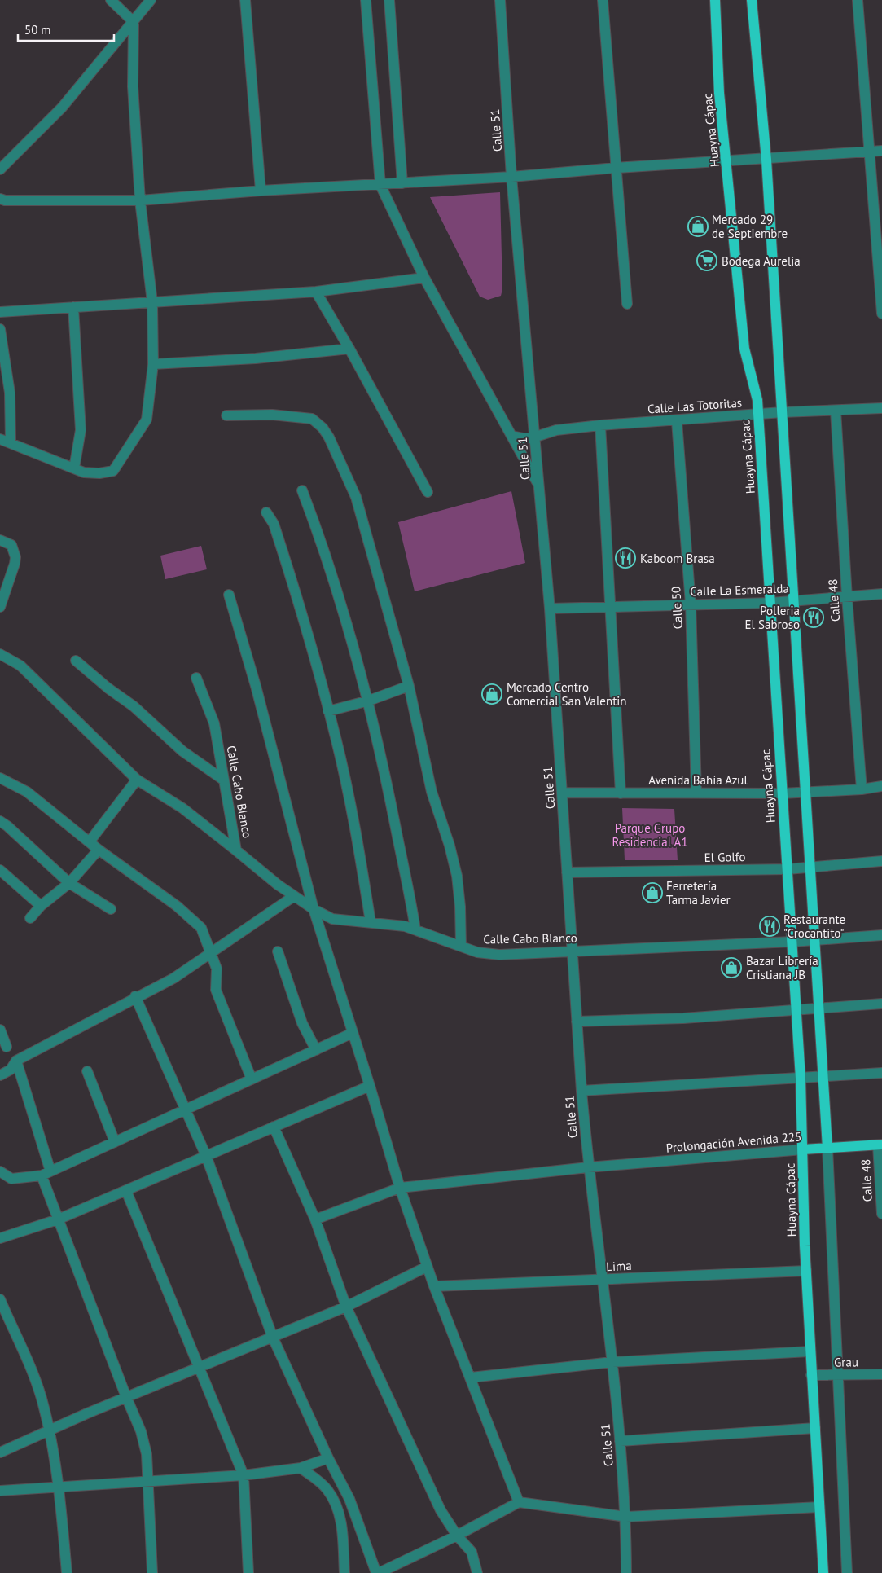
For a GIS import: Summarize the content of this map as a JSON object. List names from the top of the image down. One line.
{"streets":{"main road":["Huayna Cápac","Prolongación Avenida 225"],"street":["Calle 51","Calle Las Totoritas","Calle La Esmeralda","Calle 48","Calle 50","Avenida Bahía Azul","Calle Cabo Blanco","El Golfo","Lima","Grau"]},"crossings":[["Calle 51","Calle Las Totoritas"],["Calle 51","Calle La Esmeralda"],["Calle 51","Avenida Bahía Azul"],["Calle 51","Calle Cabo Blanco"],["Calle 51","El Golfo"],["Calle 51","Prolongación Avenida 225"],["Calle 51","Lima"],["Huayna Cápac","Calle Las Totoritas"],["Huayna Cápac","Calle La Esmeralda"],["Huayna Cápac","Avenida Bahía Azul"],["Huayna Cápac","Calle Cabo Blanco"],["Huayna Cápac","El Golfo"],["Huayna Cápac","Prolongación Avenida 225"],["Huayna Cápac","Lima"],["Huayna Cápac","Grau"],["Calle Las Totoritas","Calle 48"],["Calle Las Totoritas","Calle 50"],["Calle La Esmeralda","Calle 48"],["Calle La Esmeralda","Calle 50"],["Calle 48","Avenida Bahía Azul"],["Calle 48","Prolongación Avenida 225"],["Calle 50","Avenida Bahía Azul"]],"parks":["Parque Grupo Residencial A1"],"places":{"shop":["Mercado 29 de Septiembre","Mercado Centro Comercial San Valentin","Ferretería Tarma Javier","Bazar Librería Cristiana JB"],"supermarket":["Bodega Aurelia"],"restaurant":["Kaboom Brasa","Polleria El Sabroso","Restaurante \"Crocantito\""]},"scale_bar":"50 m"}
